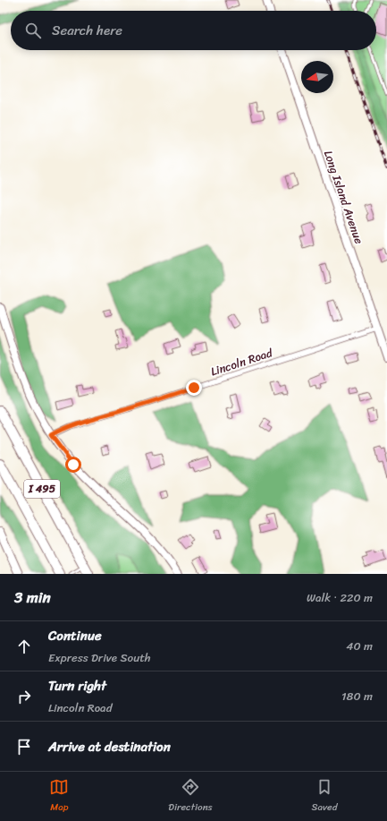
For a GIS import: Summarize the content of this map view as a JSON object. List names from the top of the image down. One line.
{"streets":{"highway":["I 495"],"main road":["Long Island Avenue"],"street":["Lincoln Road"]},"crossings":[["Long Island Avenue","Lincoln Road"]],"north":"left","page":{"search":"Search here","heading":["3 min","Walk · 220 m"],"list":[["Continue","Express Drive South","40 m"],["Turn right","Lincoln Road","180 m"],"Arrive at destination"],"nav":["Map","Directions","Saved"]}}
